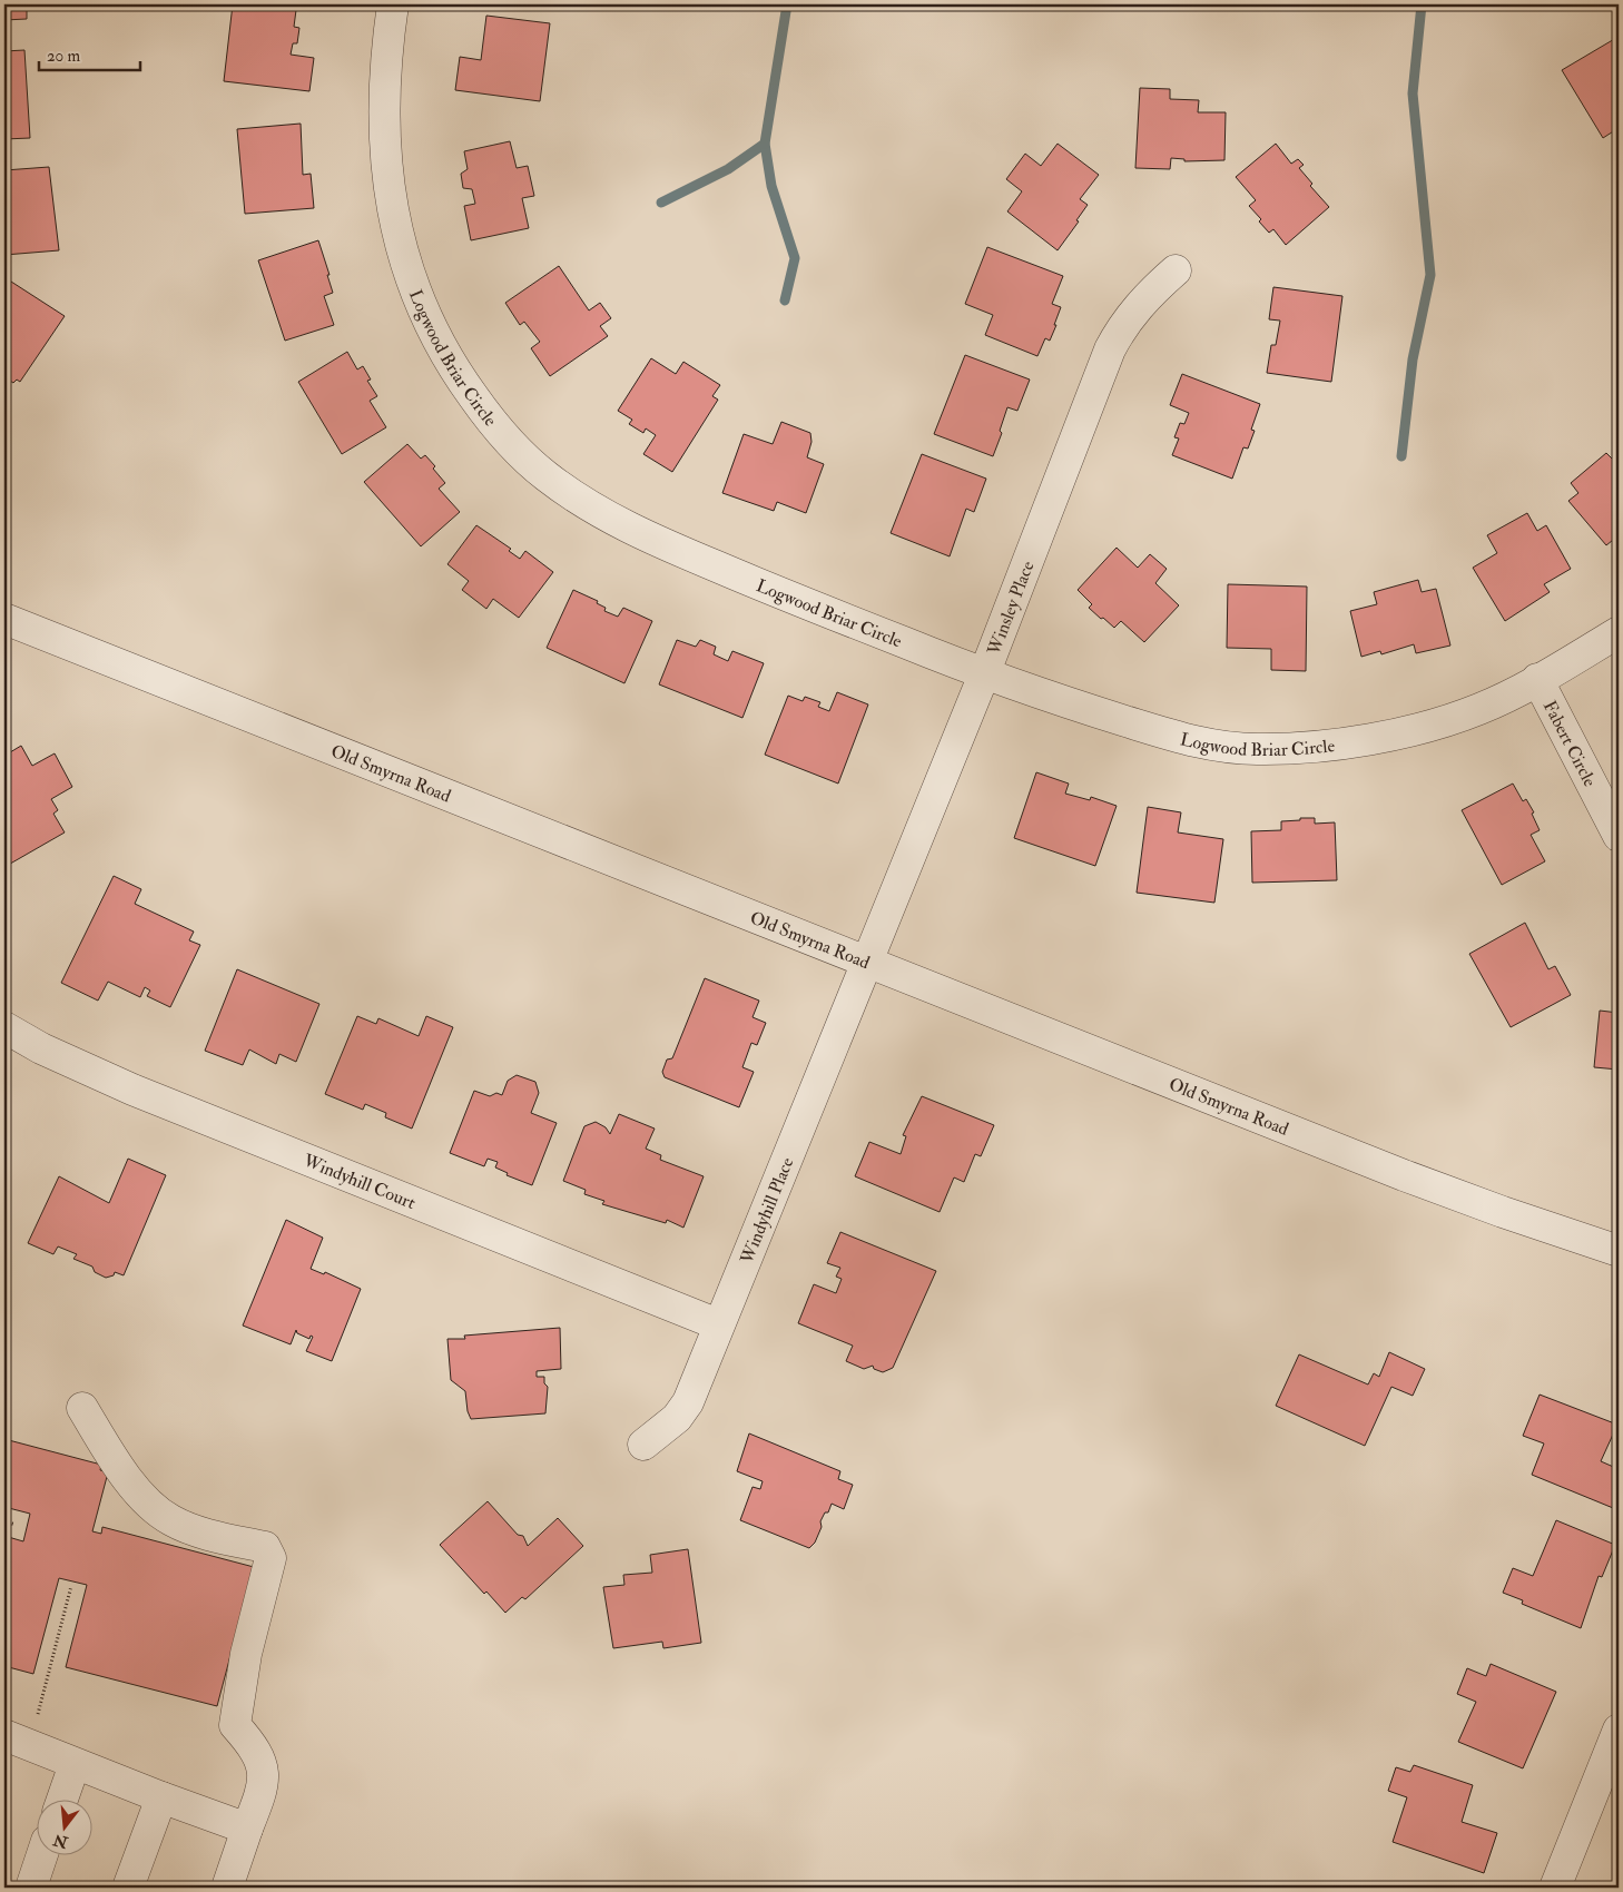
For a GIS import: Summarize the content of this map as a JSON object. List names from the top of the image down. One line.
{"streets":{"street":["Logwood Briar Circle","Winsley Place","Fabert Circle","Old Smyrna Road","Windyhill Court","Windyhill Place"]},"crossings":[["Logwood Briar Circle","Winsley Place"],["Logwood Briar Circle","Fabert Circle"],["Winsley Place","Old Smyrna Road"],["Winsley Place","Windyhill Place"],["Old Smyrna Road","Windyhill Place"],["Windyhill Court","Windyhill Place"]],"scale_bar":"20 m","north":"bottom"}
